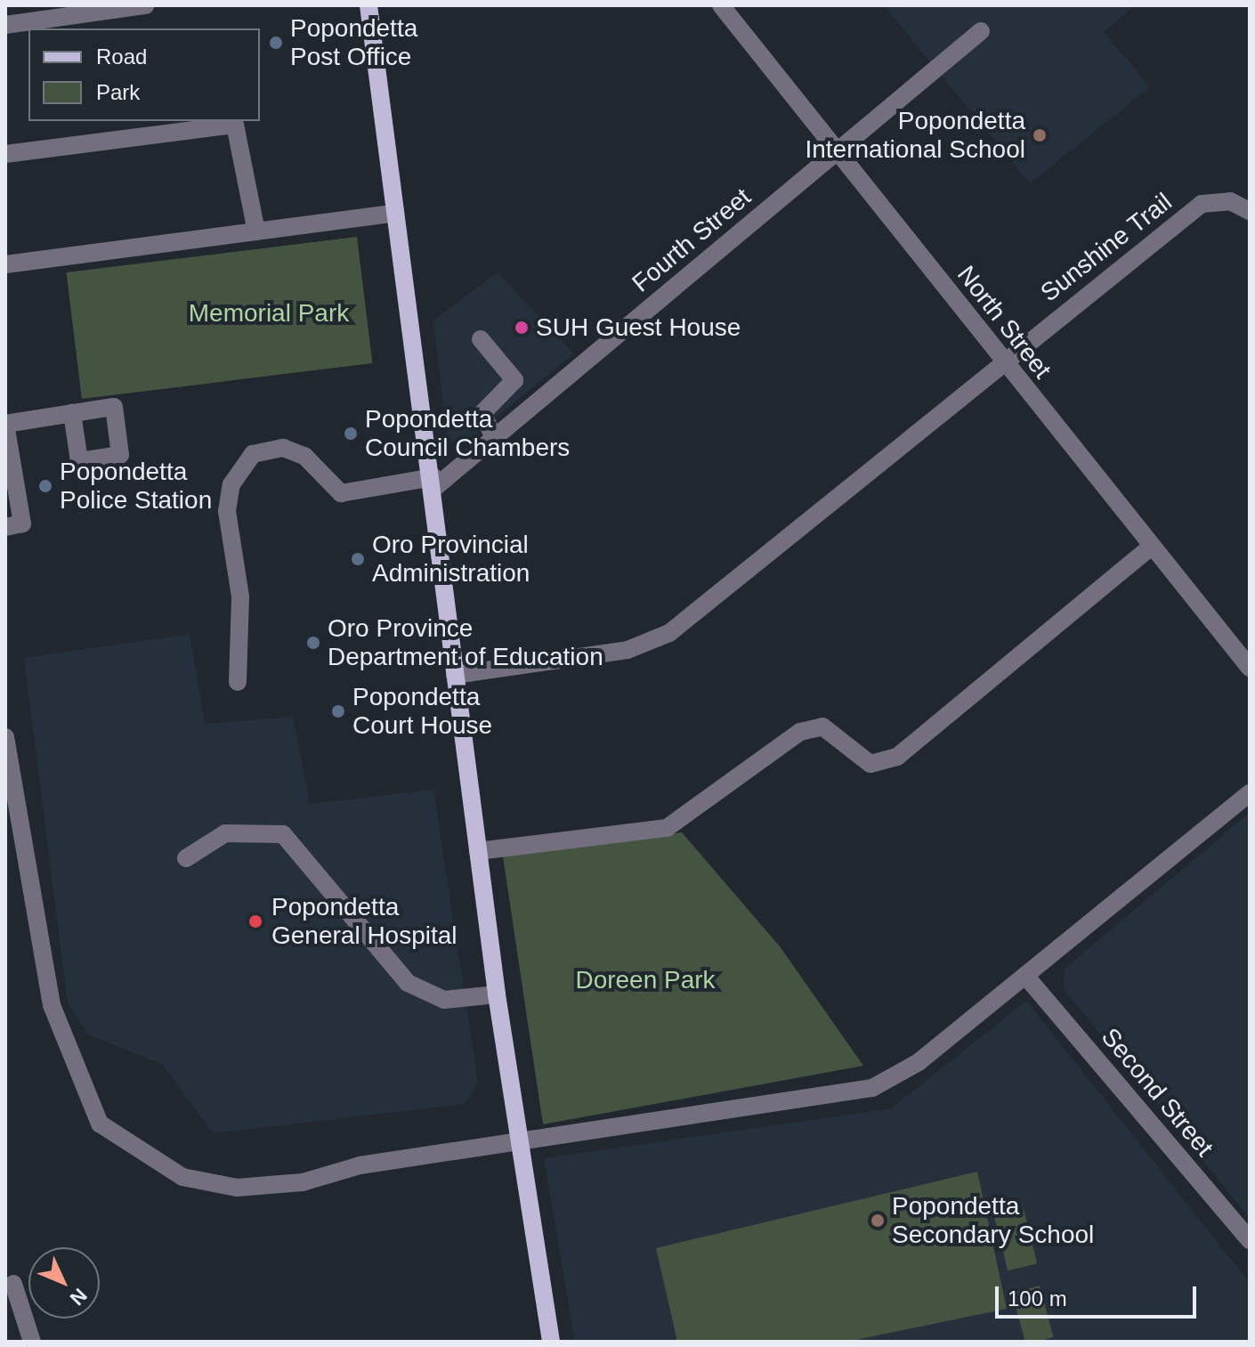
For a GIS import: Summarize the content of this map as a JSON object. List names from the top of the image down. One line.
{"streets":{"street":["Fourth Street","Sunshine Trail","North Street","Second Street"]},"crossings":[["Fourth Street","North Street"],["Sunshine Trail","North Street"]],"parks":["Memorial Park","Doreen Park"],"places":["Popondetta Post Office","Popondetta International School","SUH Guest House","Popondetta Council Chambers","Popondetta Police Station","Oro Provincial Administration","Oro Province Department of Education","Popondetta Court House","Popondetta General Hospital","Popondetta Secondary School"],"legend":["Road","Park"],"scale_bar":"100 m","north":"bottom right"}
